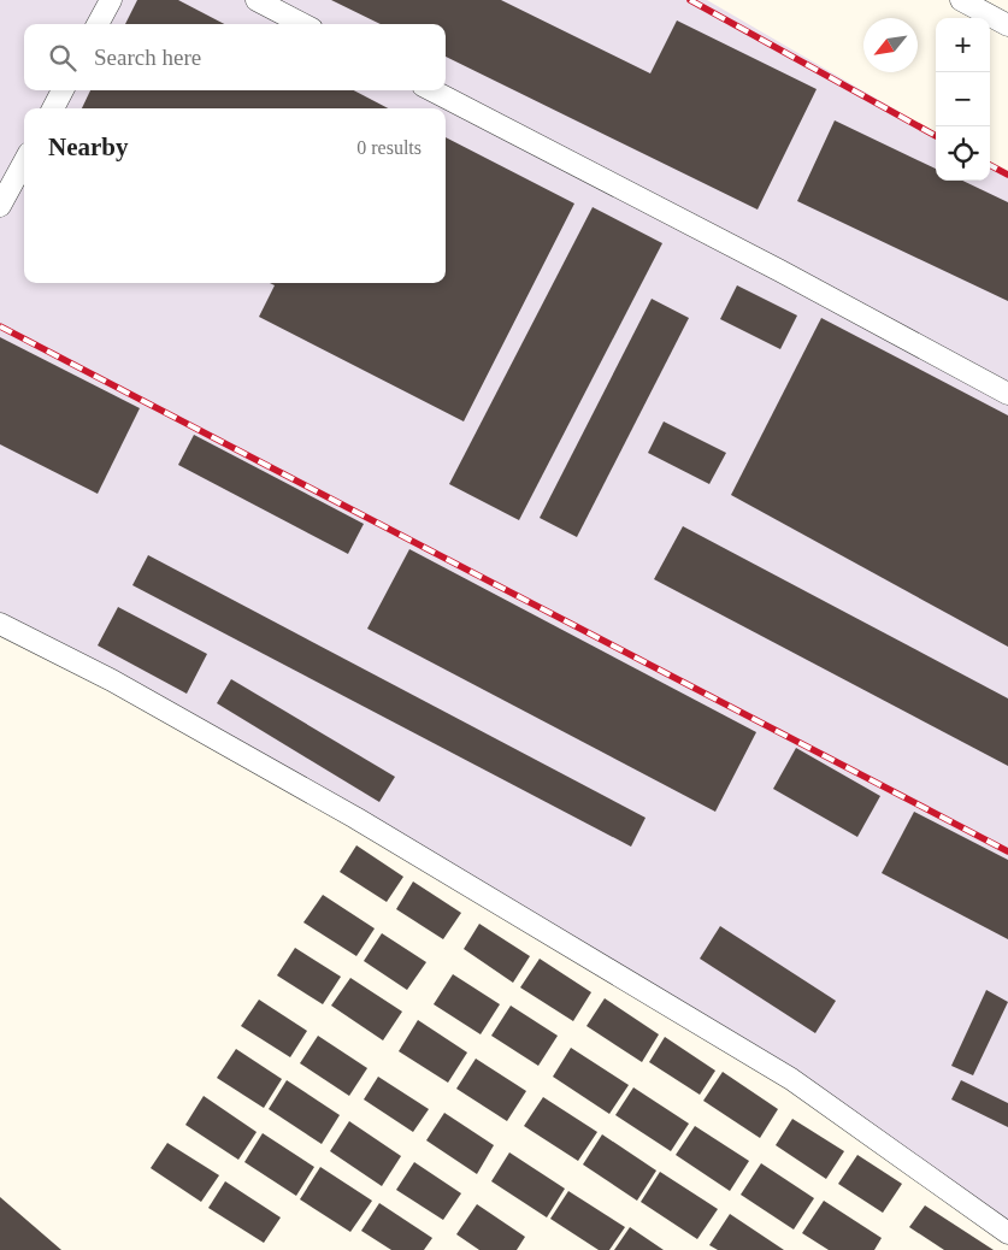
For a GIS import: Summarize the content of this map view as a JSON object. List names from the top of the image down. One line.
{"north":"bottom left","page":{"map_buttons":["+","−"],"search":"Search here","heading":["Nearby","0 results"]}}
